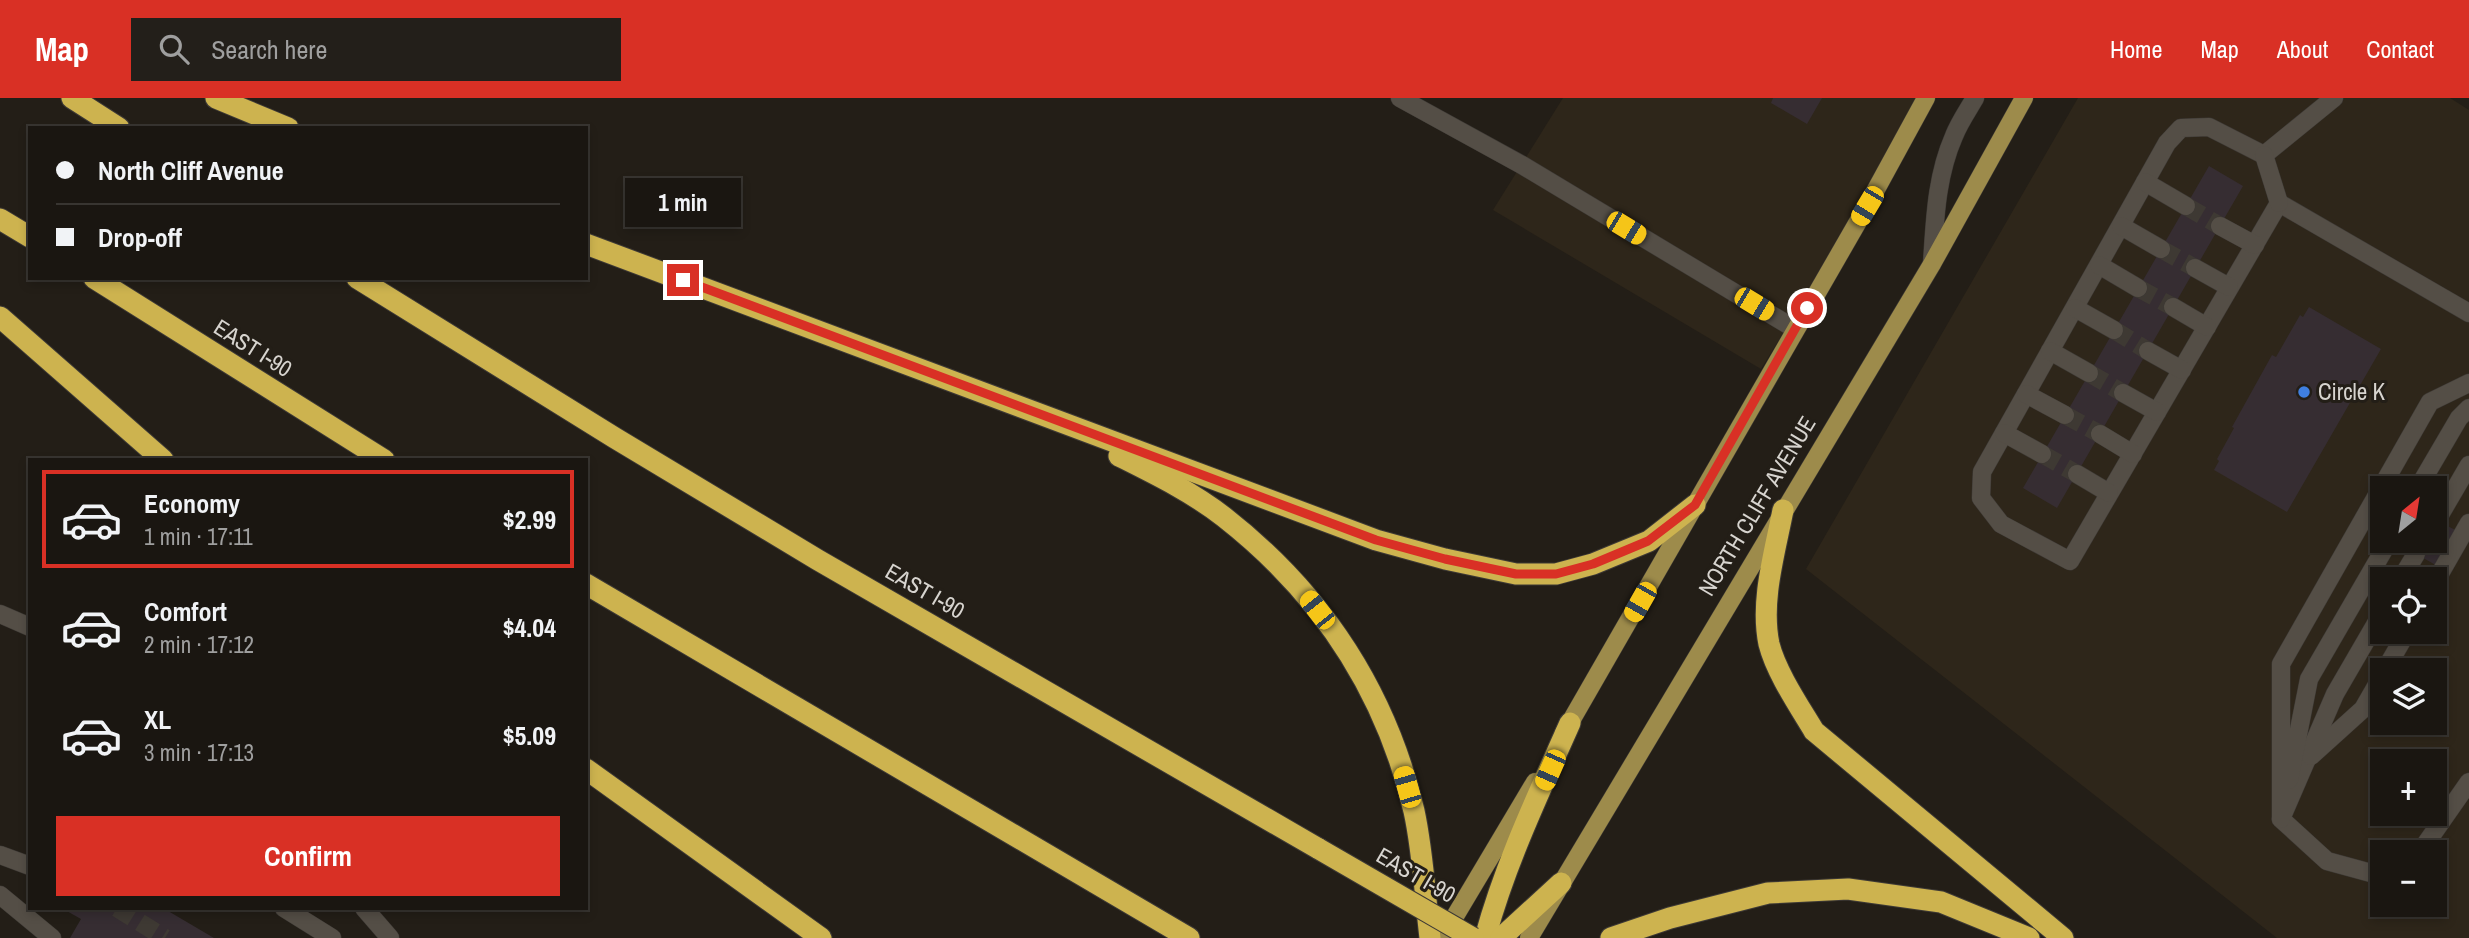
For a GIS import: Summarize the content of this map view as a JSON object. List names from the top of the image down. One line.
{"streets":{"highway":["EAST I-90"],"main road":["NORTH CLIFF AVENUE"]},"places":["Circle K"],"north":"top right","page":{"header":"Map","search":"Search here","nav":["Home","Map","About","Contact"],"banner":["North Cliff Avenue","Drop-off"],"bubble":"1 min","list":[{"name":"Economy","note":"1 min · 17:11","value":"$2.99"},{"name":"Comfort","note":"2 min · 17:12","value":"$4.04"},{"name":"XL","note":"3 min · 17:13","value":"$5.09"}],"map_buttons":["+","−"],"buttons":"Confirm"}}
